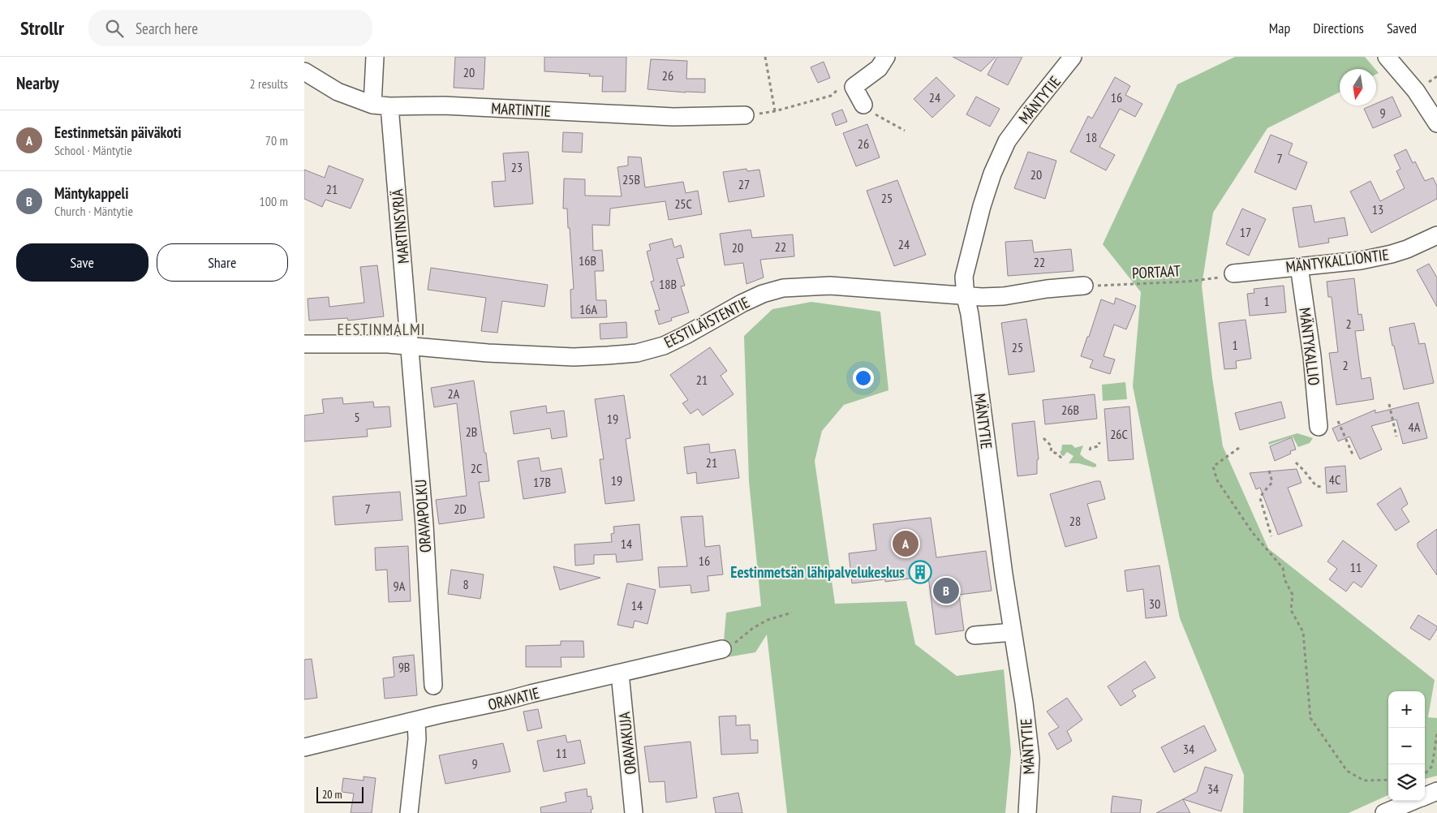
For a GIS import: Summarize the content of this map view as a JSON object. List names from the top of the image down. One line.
{"streets":{"street":["MÄNTYTIE","MARTINTIE","MARTINSYRJÄ","MÄNTYKALLIONTIE","EESTILÄISTENTIE","MÄNTYKALLIO","ORAVAPOLKU","ORAVATIE","ORAVAKUJA"],"path":["PORTAAT"]},"crossings":[["MÄNTYTIE","EESTILÄISTENTIE"],["MARTINTIE","MARTINSYRJÄ"],["MARTINSYRJÄ","EESTILÄISTENTIE"],["MARTINSYRJÄ","ORAVAPOLKU"],["MÄNTYKALLIONTIE","PORTAAT"],["MÄNTYKALLIONTIE","MÄNTYKALLIO"],["PORTAAT","EESTILÄISTENTIE"],["EESTILÄISTENTIE","ORAVAPOLKU"],["ORAVATIE","ORAVAKUJA"]],"districts":["EESTINMALMI"],"places":{"building":["Eestinmetsän lähipalvelukeskus"]},"house_numbers":["20","26","24","16","9","18","26","7","23","20","25B","27","21","25","25C","13","17","24","22","20","16B","22","18B","1","16A","2","1","25","2","21","2A","26B","5","19","4A","2B","26C","21","2C","4C","19","17B","7","2D","28","14","16","11","8","9A","30","14","9B","34","11","9","34"],"scale_bar":"20 m","north":"bottom","page":{"header":"Strollr","search":"Search here","nav":["Map","Directions","Saved"],"heading":["Nearby","2 results"],"list":[{"mark":"A","name":"Eestinmetsän päiväkoti","note":"School · Mäntytie","value":"70 m"},{"mark":"B","name":"Mäntykappeli","note":"Church · Mäntytie","value":"100 m"}],"buttons":["Save","Share"],"pins":["A","B"],"map_buttons":["+","−"],"scale":"20 m"}}
